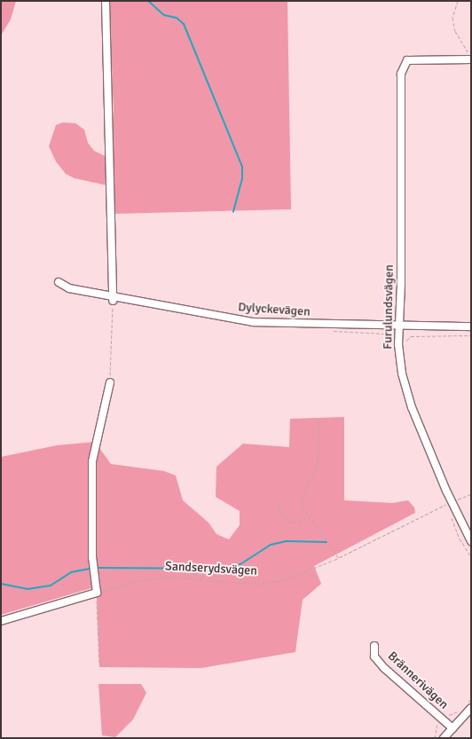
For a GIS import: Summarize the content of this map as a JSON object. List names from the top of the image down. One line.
{"streets":{"street":["Furulundsvägen","Dylyckevägen","Brännerivägen"],"path":["Sandserydsvägen"]},"crossings":[["Furulundsvägen","Dylyckevägen"],["Furulundsvägen","Sandserydsvägen"]]}
